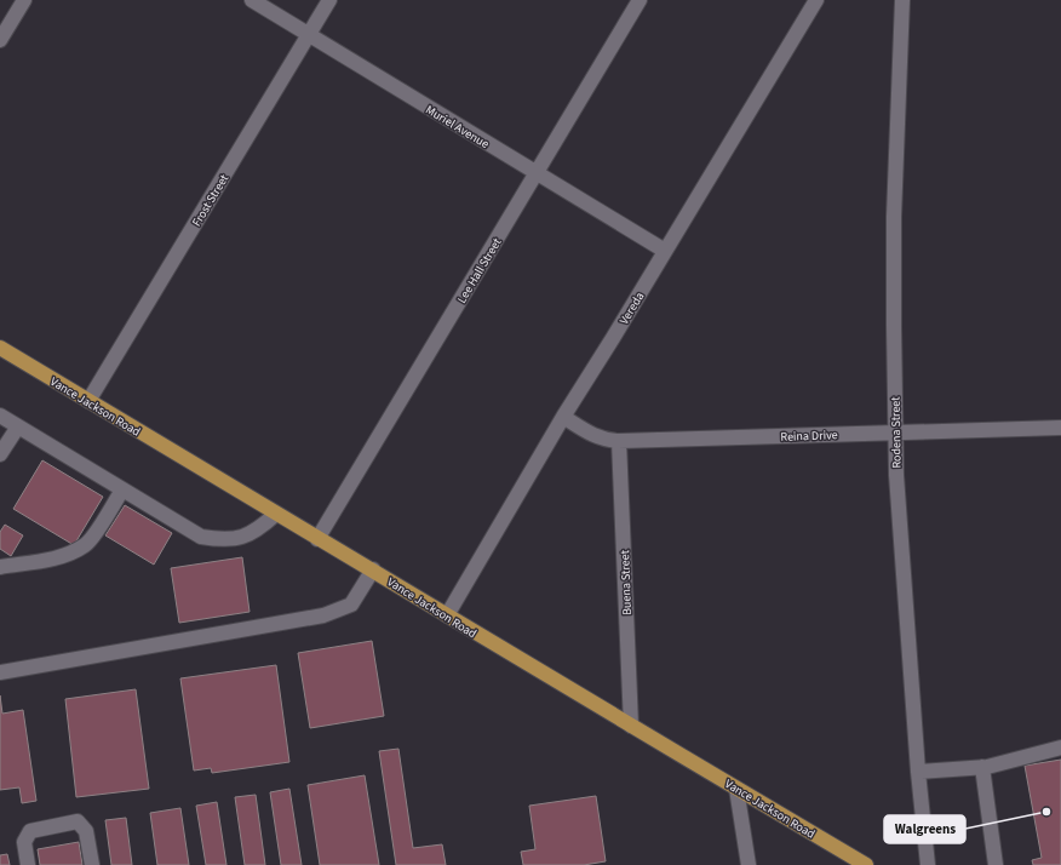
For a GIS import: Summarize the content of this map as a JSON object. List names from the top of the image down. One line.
{"streets":{"main road":["Vance Jackson Road"],"street":["Muriel Avenue","Frost Street","Lee Hall Street","Vereda","Rodena Street","Reina Drive","Buena Street"]},"crossings":[["Muriel Avenue","Frost Street"],["Muriel Avenue","Lee Hall Street"],["Muriel Avenue","Vereda"],["Frost Street","Vance Jackson Road"],["Lee Hall Street","Vance Jackson Road"],["Vereda","Vance Jackson Road"],["Vereda","Reina Drive"],["Vance Jackson Road","Buena Street"],["Rodena Street","Reina Drive"],["Reina Drive","Buena Street"]],"places":["Walgreens"]}
